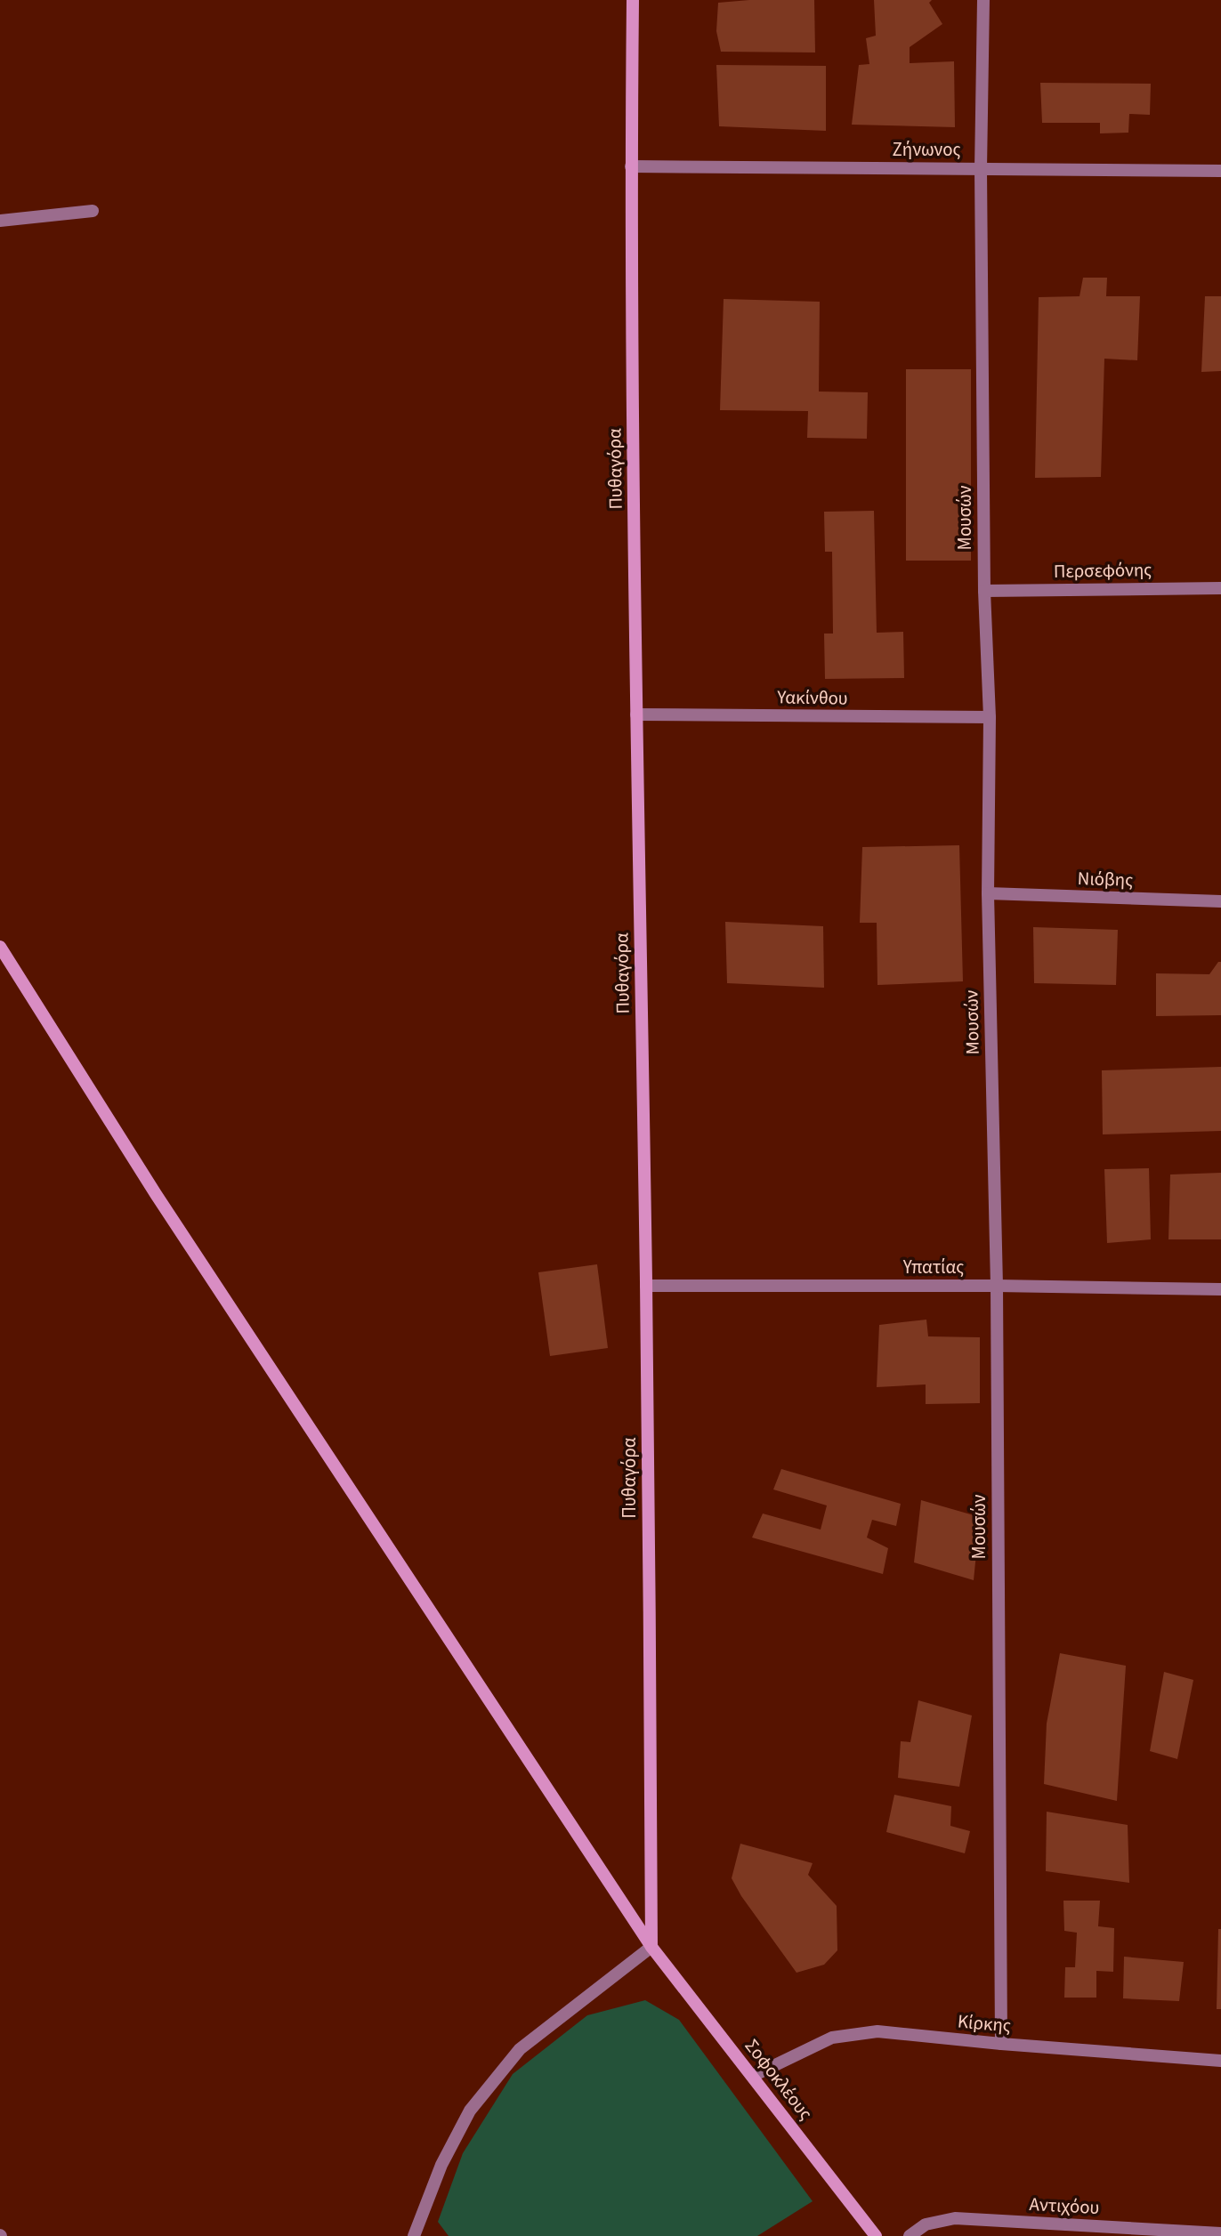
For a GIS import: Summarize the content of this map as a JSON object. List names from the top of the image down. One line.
{"streets":{"street":["Ζήνωνος","Πυθαγόρα","Μουσών","Περσεφόνης","Υακίνθου","Νιόβης","Υπατίας","Κίρκης","Σοφοκλέους","Αντιχόου"]},"crossings":[["Ζήνωνος","Πυθαγόρα"],["Ζήνωνος","Μουσών"],["Πυθαγόρα","Υακίνθου"],["Πυθαγόρα","Υπατίας"],["Πυθαγόρα","Σοφοκλέους"],["Μουσών","Περσεφόνης"],["Μουσών","Υακίνθου"],["Μουσών","Νιόβης"],["Μουσών","Υπατίας"],["Μουσών","Κίρκης"],["Κίρκης","Σοφοκλέους"]]}
